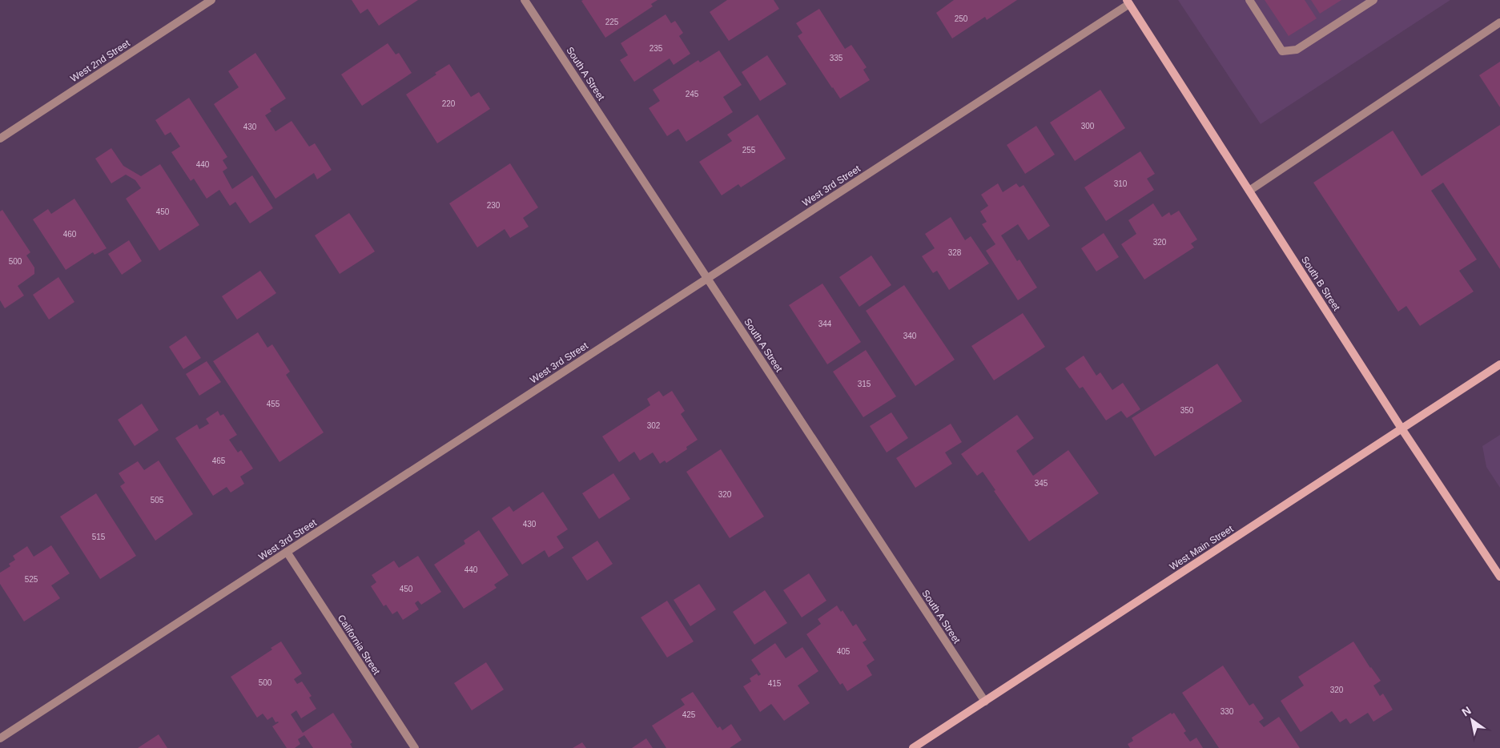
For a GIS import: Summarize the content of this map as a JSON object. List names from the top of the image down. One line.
{"streets":{"street":["West 2nd Street","South A Street","West 3rd Street","South B Street","West Main Street","California Street"]},"crossings":[["South A Street","West 3rd Street"],["South A Street","West Main Street"],["West 3rd Street","South B Street"],["West 3rd Street","California Street"],["South B Street","West Main Street"]],"house_numbers":["250","225","235","335","245","220","300","430","255","440","310","230","450","460","320","328","500","344","340","315","455","350","302","465","345","320","505","430","515","440","525","450","405","500","415","320","330","425"],"north":"top left"}
